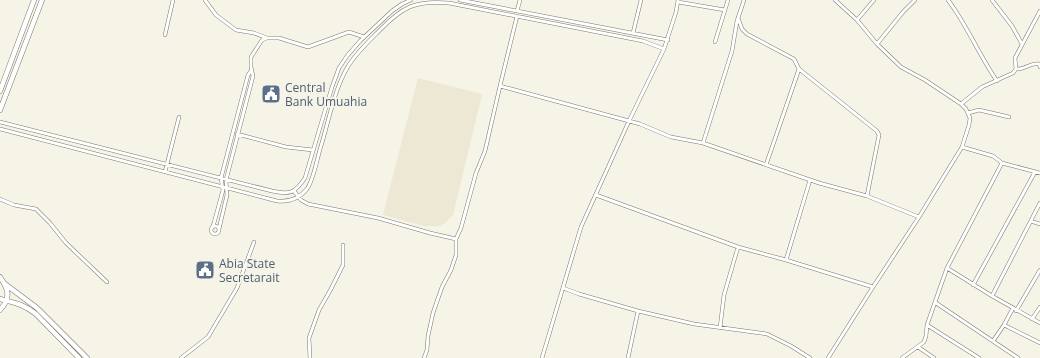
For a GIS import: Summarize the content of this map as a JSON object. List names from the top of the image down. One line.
{"places":{"public building":["Central Bank Umuahia","Abia State Secretarait"]}}
